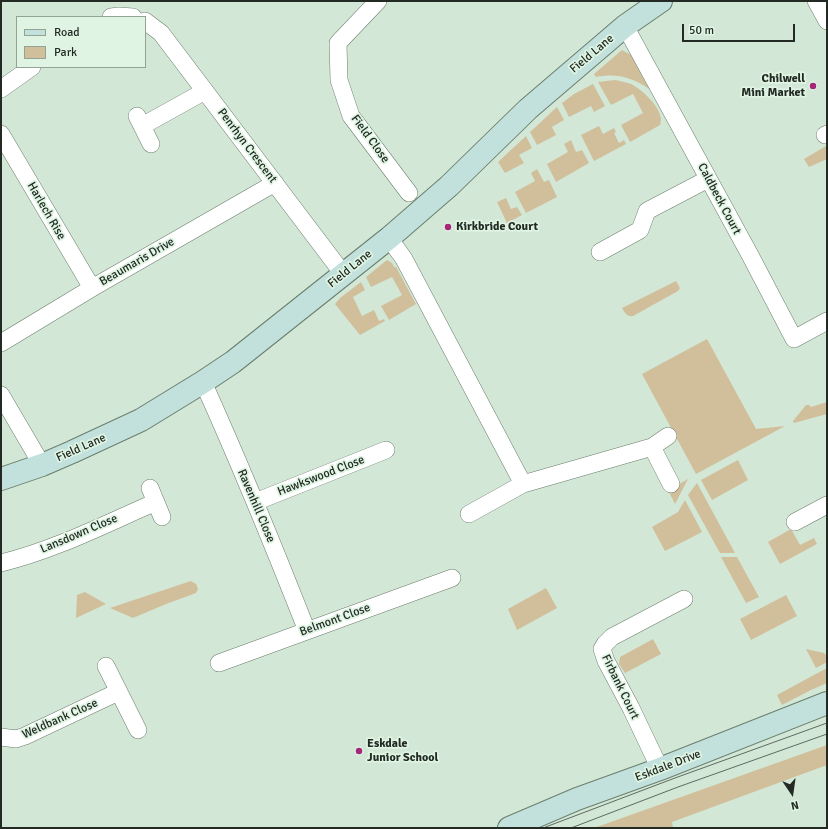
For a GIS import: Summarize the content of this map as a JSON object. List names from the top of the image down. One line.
{"streets":{"street":["Field Lane","Field Close","Penrhyn Crescent","Caldbeck Court","Harlech Rise","Beaumaris Drive","Hawkswood Close","Ravenhill Close","Lansdown Close","Belmont Close","Firbank Court","Weldbank Close","Eskdale Drive"]},"crossings":[["Field Lane","Penrhyn Crescent"],["Field Lane","Caldbeck Court"],["Field Lane","Ravenhill Close"],["Penrhyn Crescent","Beaumaris Drive"],["Harlech Rise","Beaumaris Drive"],["Hawkswood Close","Ravenhill Close"],["Ravenhill Close","Belmont Close"],["Firbank Court","Eskdale Drive"]],"places":["Chilwell Mini Market","Kirkbride Court","Eskdale Junior School"],"legend":["Road","Park"],"scale_bar":"50 m","north":"bottom"}
